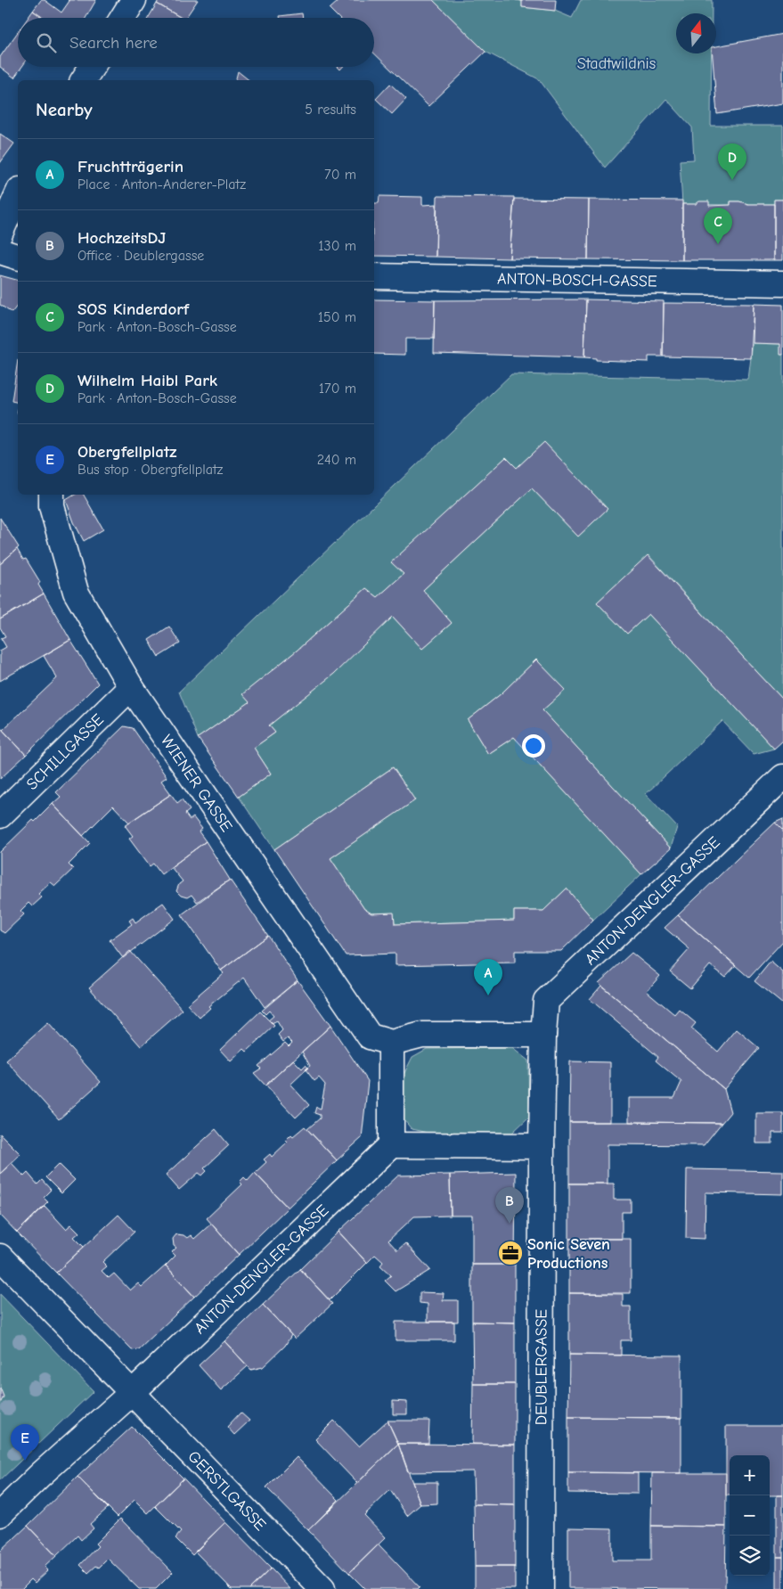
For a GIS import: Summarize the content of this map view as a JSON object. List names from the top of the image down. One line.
{"streets":{"street":["ANTON-BOSCH-GASSE","SCHILLGASSE","WIENER GASSE","ANTON-DENGLER-GASSE","DEUBLERGASSE","GERSTLGASSE"]},"crossings":[["SCHILLGASSE","WIENER GASSE"],["ANTON-DENGLER-GASSE","DEUBLERGASSE"],["ANTON-DENGLER-GASSE","GERSTLGASSE"]],"parks":["Stadtwildnis"],"places":{"office":["Sonic Seven Productions"]},"north":"top","page":{"search":"Search here","heading":["Nearby","5 results"],"list":[{"mark":"A","name":"Fruchtträgerin","note":"Place · Anton-Anderer-Platz","value":"70 m"},{"mark":"B","name":"HochzeitsDJ","note":"Office · Deublergasse","value":"130 m"},{"mark":"C","name":"SOS Kinderdorf","note":"Park · Anton-Bosch-Gasse","value":"150 m"},{"mark":"D","name":"Wilhelm Haibl Park","note":"Park · Anton-Bosch-Gasse","value":"170 m"},{"mark":"E","name":"Obergfellplatz","note":"Bus stop · Obergfellplatz","value":"240 m"}],"pins":["D","C","A","B","E"],"map_buttons":["+","−"]}}
